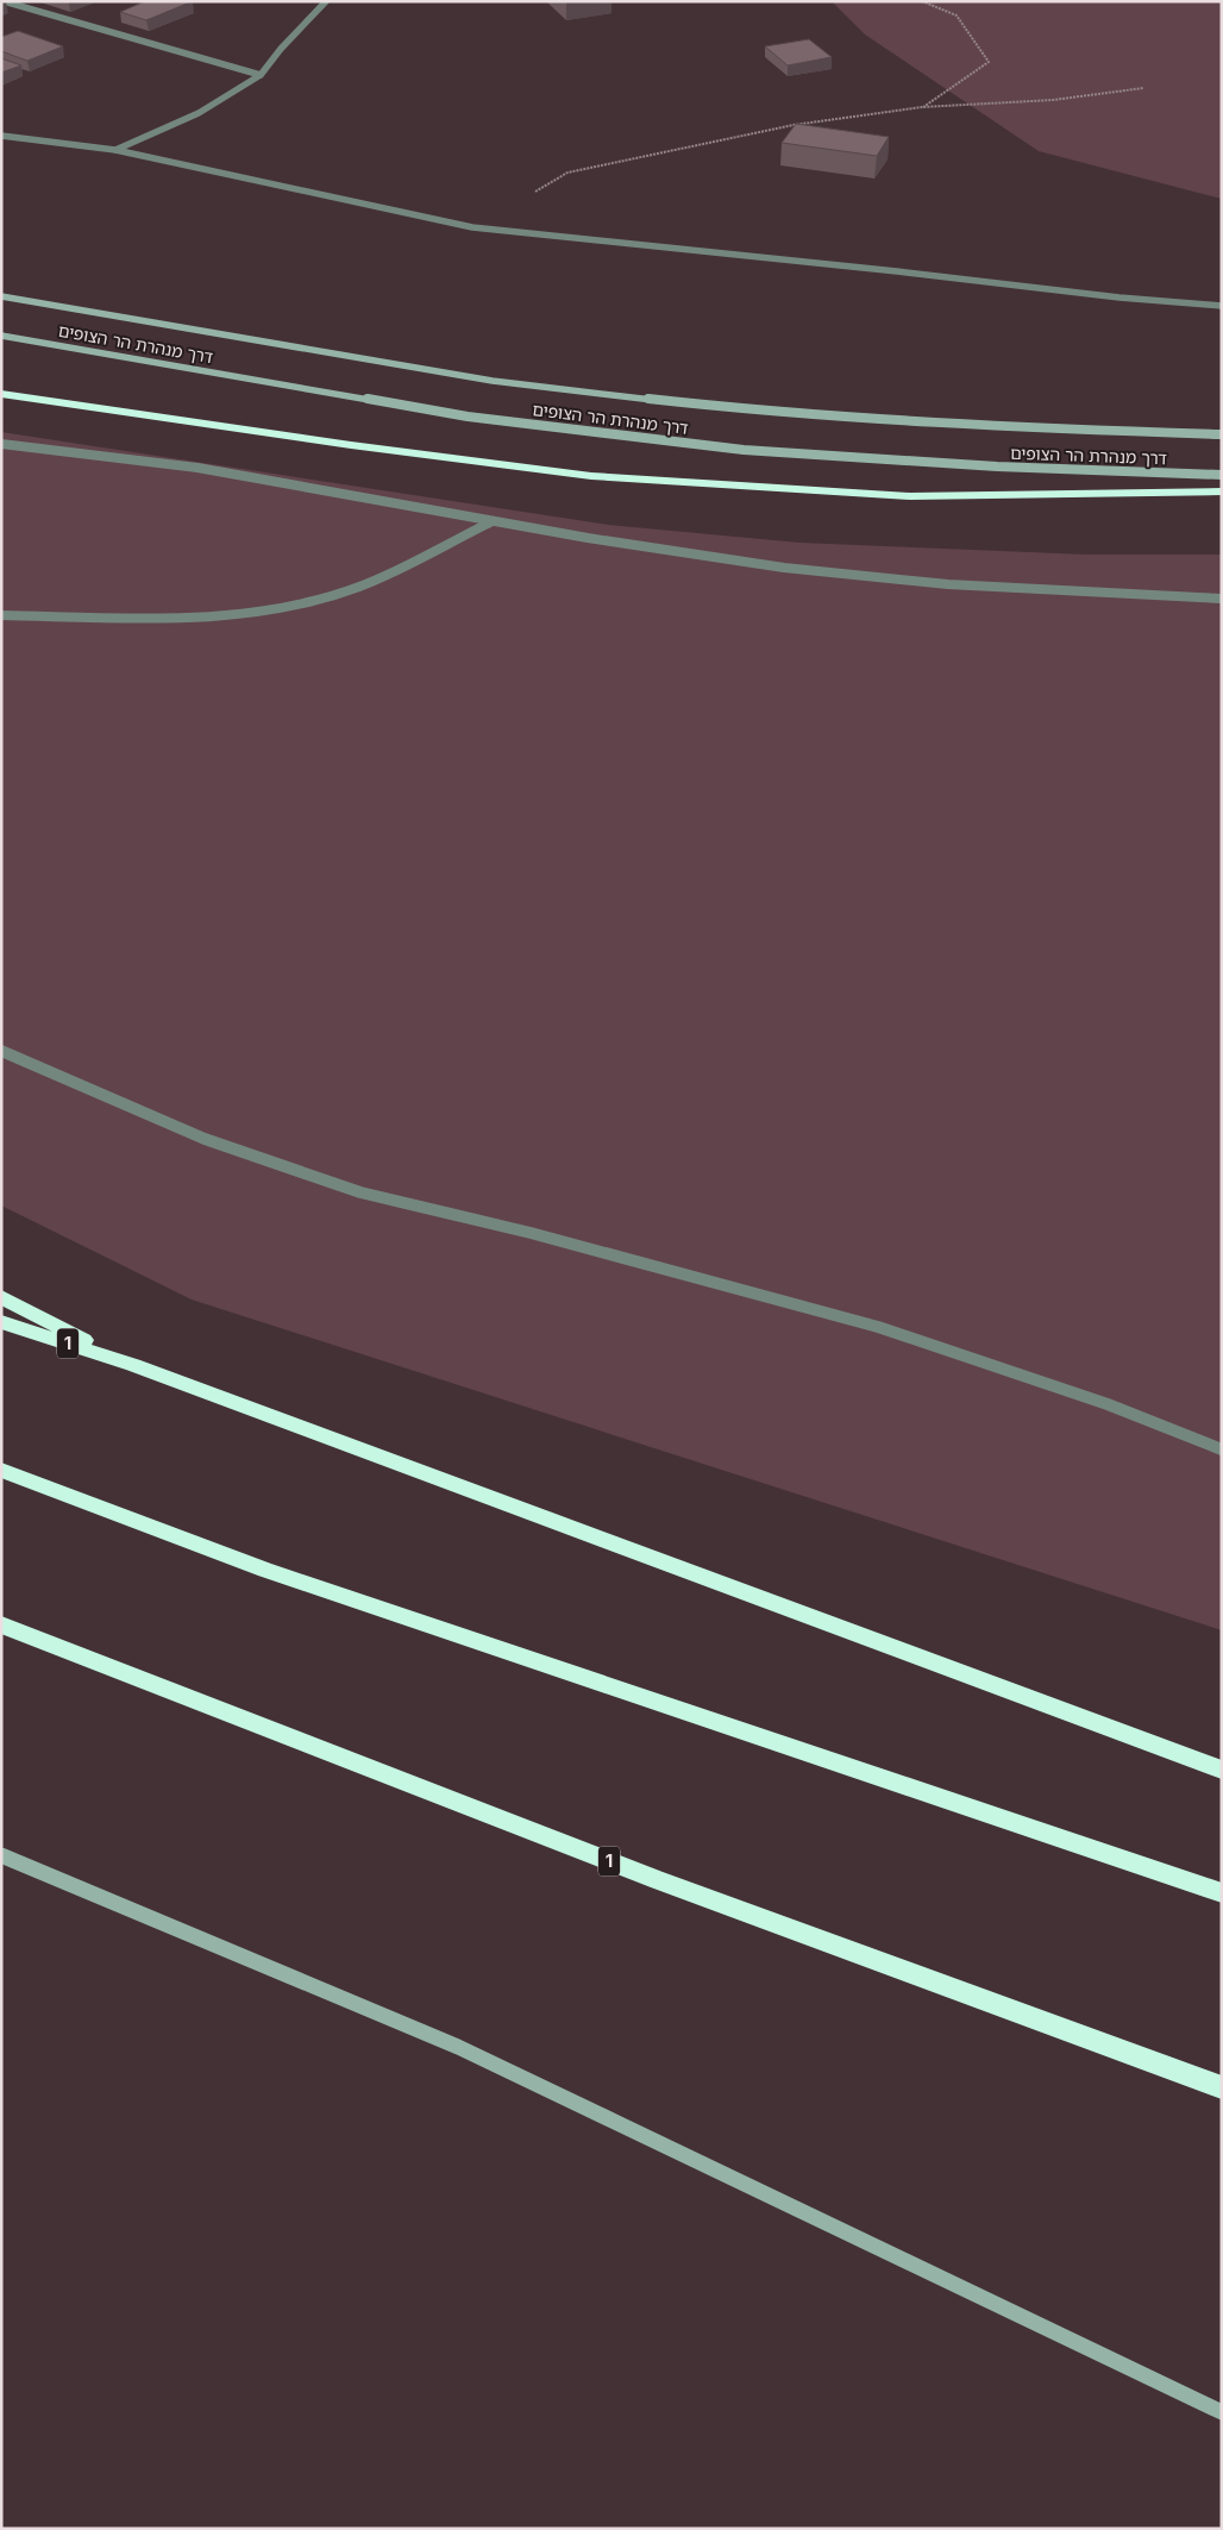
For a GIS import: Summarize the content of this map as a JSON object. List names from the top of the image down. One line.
{"streets":{"highway":["1"],"main road":["דרך מנהרת הר הצופים"]}}
